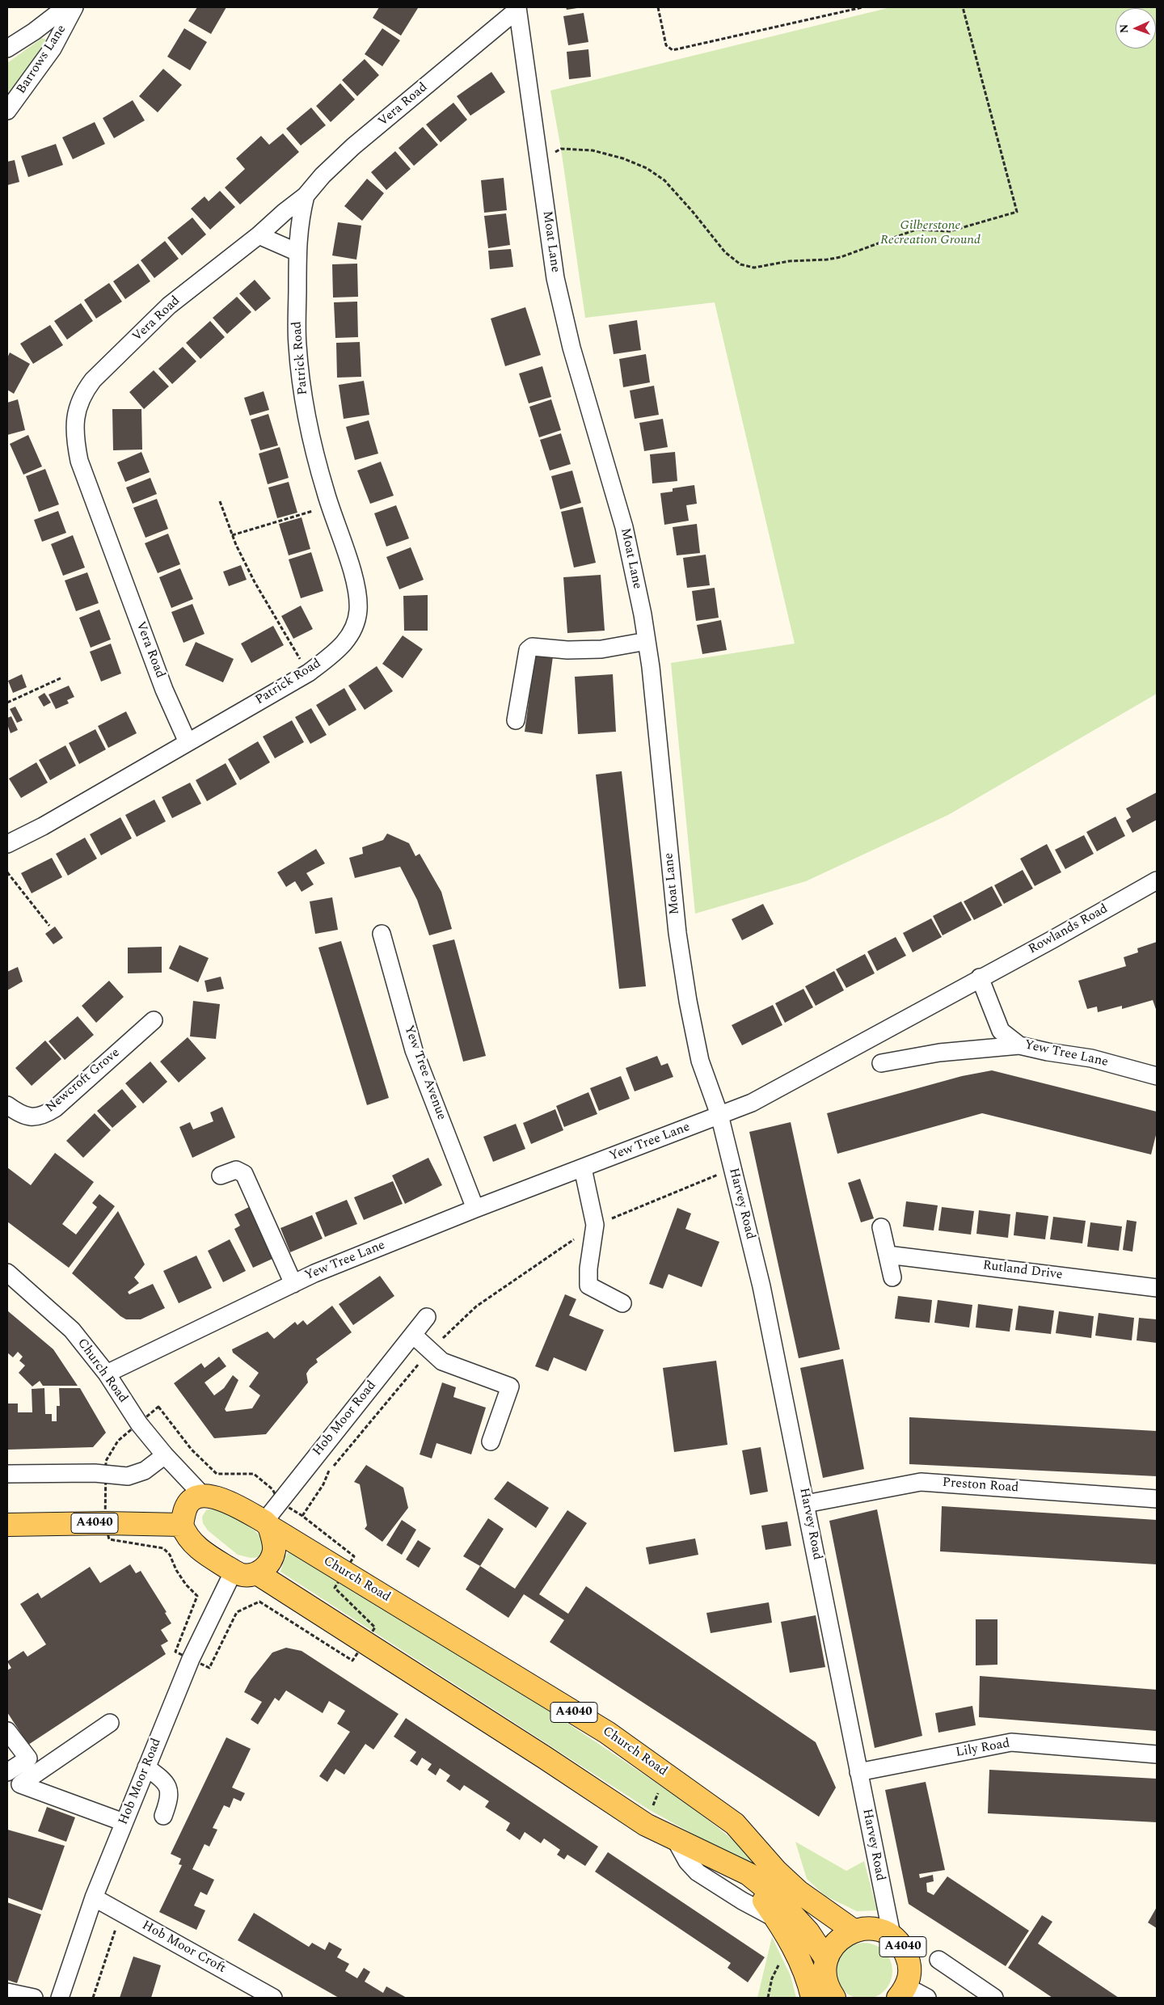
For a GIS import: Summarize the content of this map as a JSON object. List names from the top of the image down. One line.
{"streets":{"main road":["Church Road","A4040"],"street":["Barrows Lane","Vera Road","Moat Lane","Patrick Road","Rowlands Road","Yew Tree Lane","Yew Tree Avenue","Newcroft Grove","Harvey Road","Rutland Drive","Hob Moor Road","Preston Road","Lily Road","Hob Moor Croft"]},"crossings":[["Vera Road","Moat Lane"],["Vera Road","Patrick Road"],["Moat Lane","Yew Tree Lane"],["Moat Lane","Harvey Road"],["Rowlands Road","Yew Tree Lane"],["Yew Tree Lane","Yew Tree Avenue"],["Yew Tree Lane","Harvey Road"],["Yew Tree Lane","Church Road"],["Harvey Road","Preston Road"],["Harvey Road","A4040"],["Harvey Road","Lily Road"],["Church Road","Hob Moor Road"],["Church Road","A4040"],["Hob Moor Road","A4040"],["Hob Moor Road","Hob Moor Croft"]],"parks":["Gilberstone Recreation Ground"],"north":"left"}
